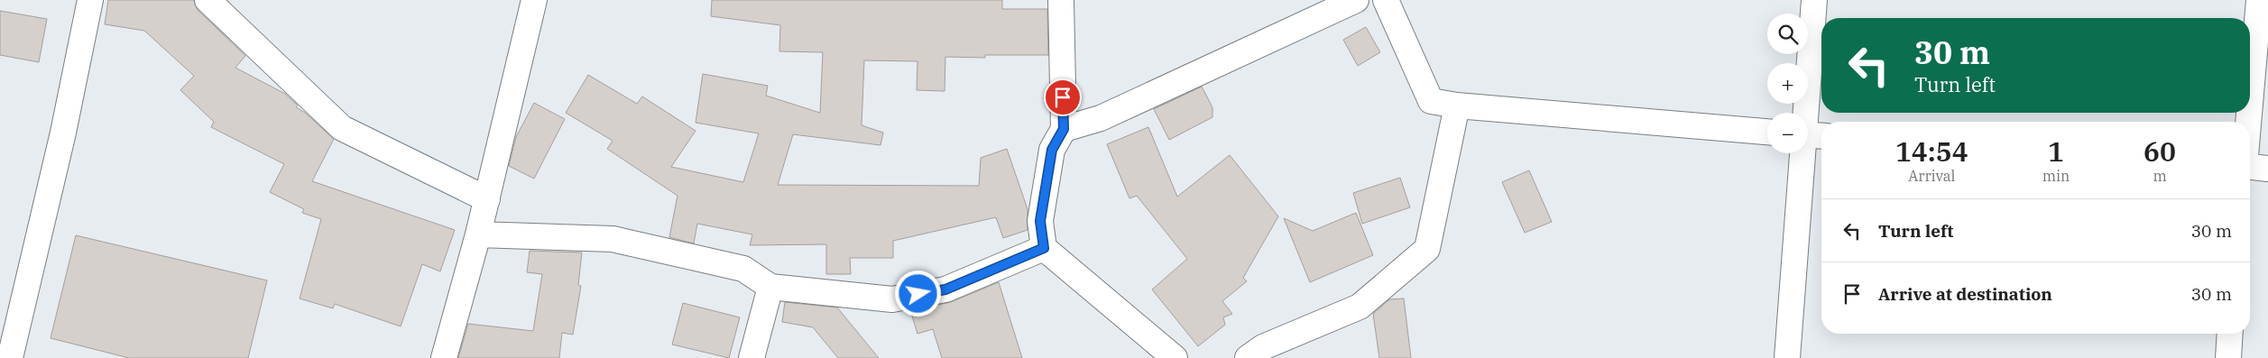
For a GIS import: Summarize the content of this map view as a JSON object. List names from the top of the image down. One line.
{"page":{"map_buttons":["+","−"],"turn":["30 m","Turn left"],"eta":["14:54","Arrival","1","min","60","m"],"list":[{"name":"Turn left","value":"30 m"},{"name":"Arrive at destination","value":"30 m"}]}}
